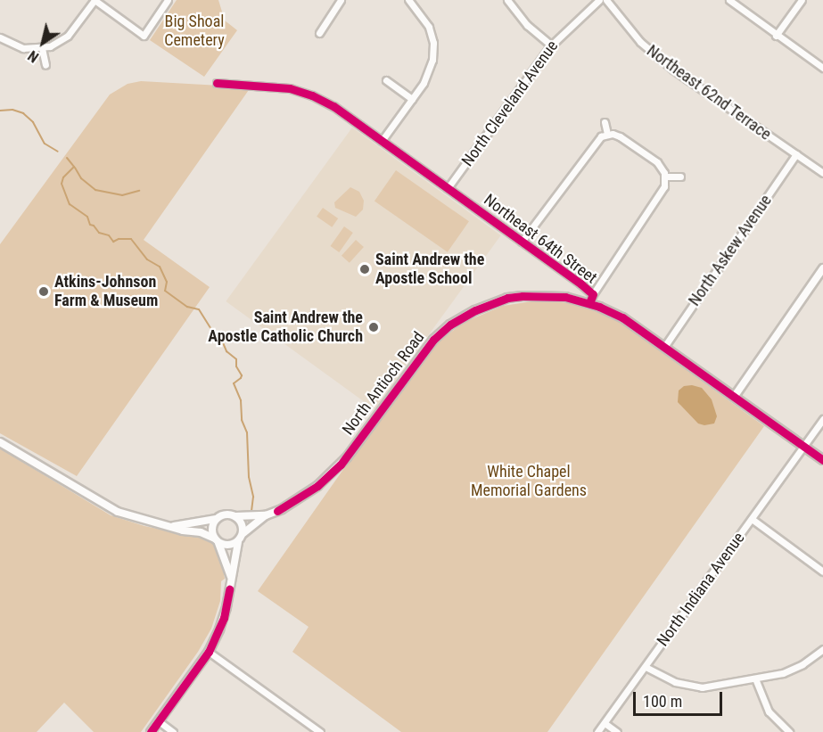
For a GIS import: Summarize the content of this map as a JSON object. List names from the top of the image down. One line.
{"streets":{"street":["Northeast 62nd Terrace","North Cleveland Avenue","Northeast 64th Street","North Askew Avenue","North Antioch Road","North Indiana Avenue"]},"crossings":[["Northeast 62nd Terrace","North Askew Avenue"],["North Cleveland Avenue","Northeast 64th Street"],["Northeast 64th Street","North Askew Avenue"],["Northeast 64th Street","North Antioch Road"],["Northeast 64th Street","North Indiana Avenue"]],"parks":["Big Shoal Cemetery","White Chapel Memorial Gardens"],"places":["Saint Andrew the Apostle School","Atkins-Johnson Farm & Museum","Saint Andrew the Apostle Catholic Church"],"scale_bar":"100 m","north":"bottom left"}
